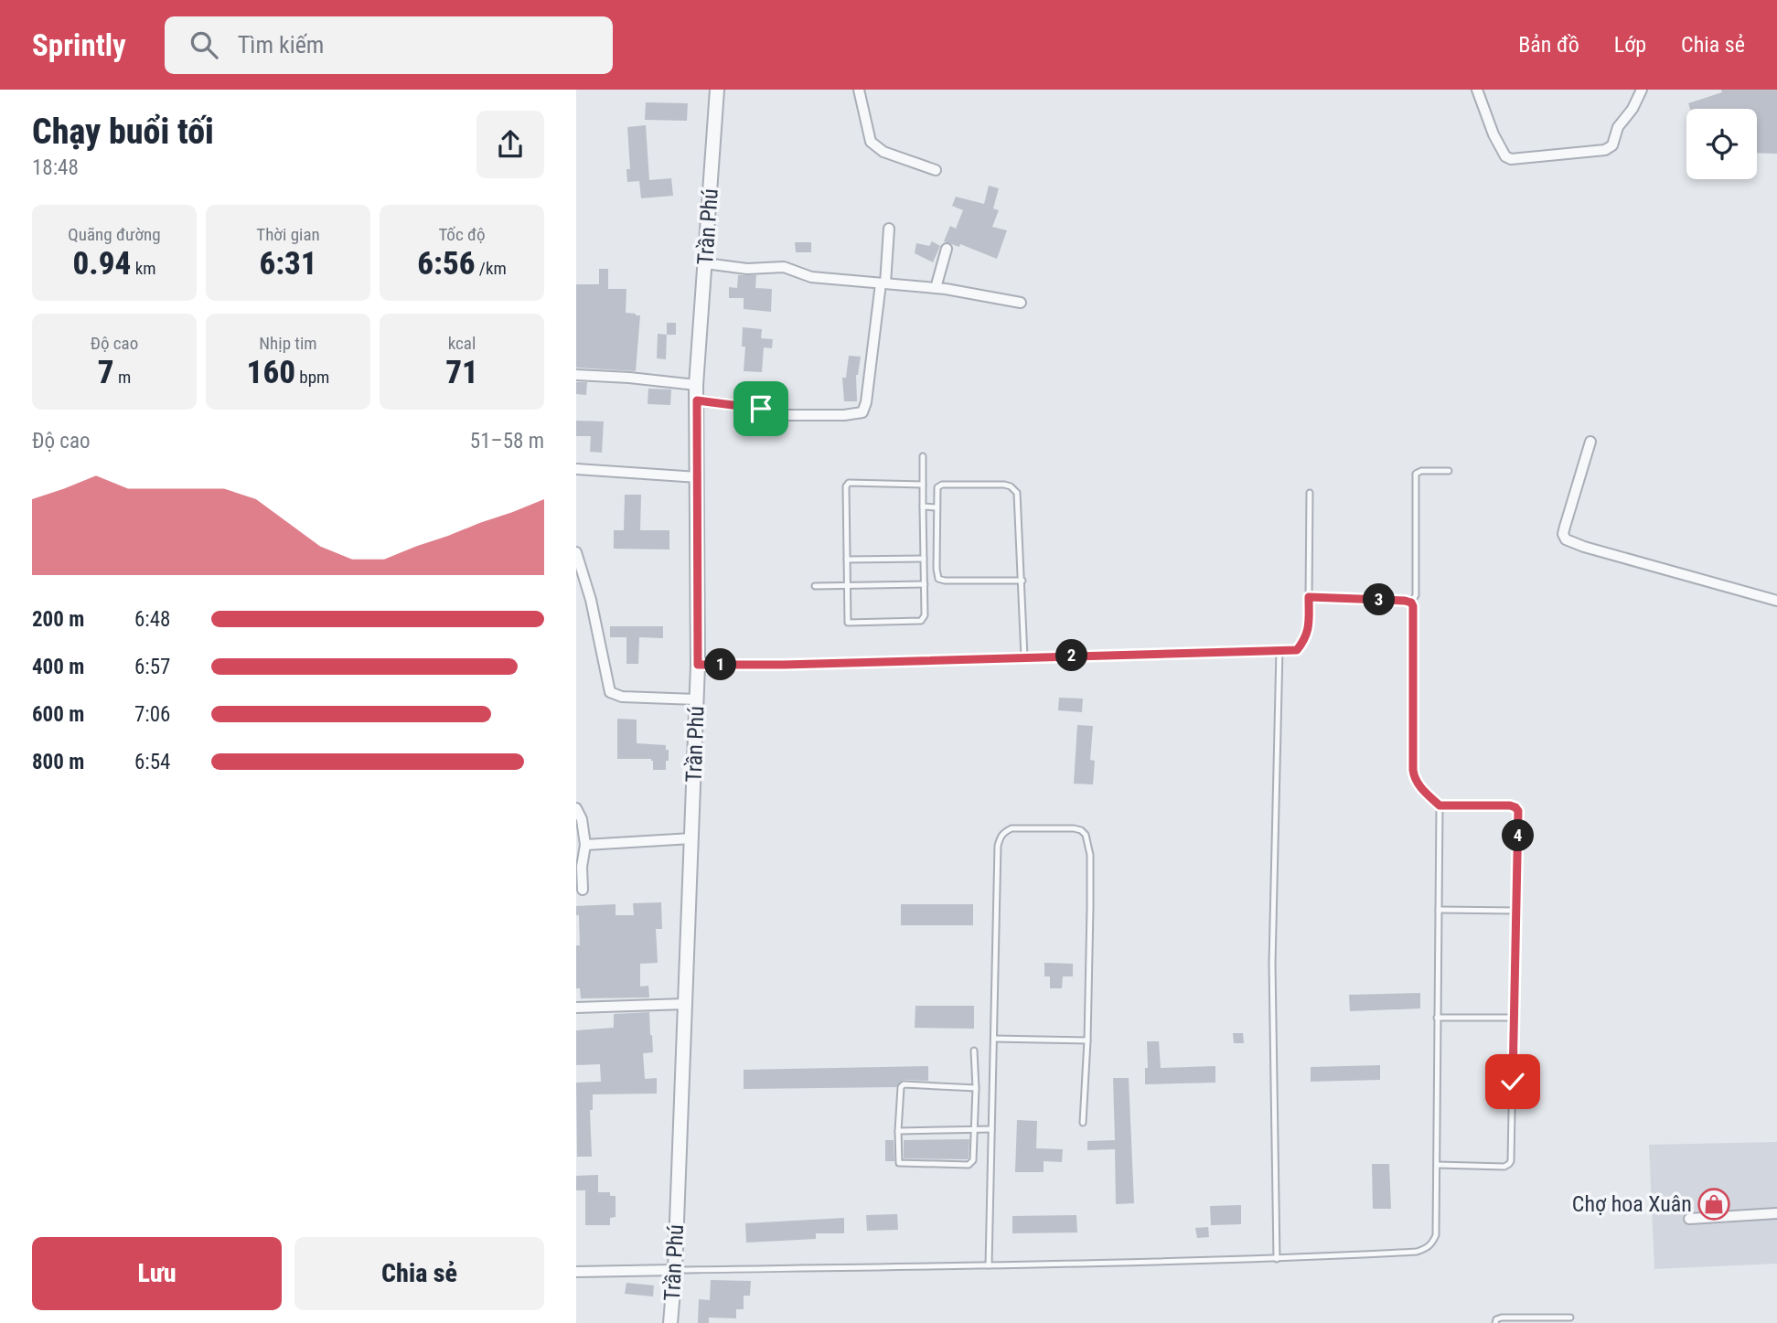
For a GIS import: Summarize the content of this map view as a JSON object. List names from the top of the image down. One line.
{"streets":{"street":["Trần Phú"]},"places":{"shop":["Chợ hoa Xuân"]},"page":{"header":"Sprintly","search":"Tìm kiếm","nav":["Bản đồ","Lớp","Chia sẻ"],"heading":["Chạy buổi tối","18:48"],"stats":[["Quãng đường","0.94 km"],["Thời gian","6:31"],["Tốc độ","6:56 /km"],["Độ cao","7 m"],["Nhịp tim","160 bpm"],["kcal","71"]],"chart":["Độ cao","51–58 m"],"pins":["3","2","1","4"],"list":[{"name":"200 m","note":"6:48"},{"name":"400 m","note":"6:57"},{"name":"600 m","note":"7:06"},{"name":"800 m","note":"6:54"}],"buttons":["Lưu","Chia sẻ"]}}
